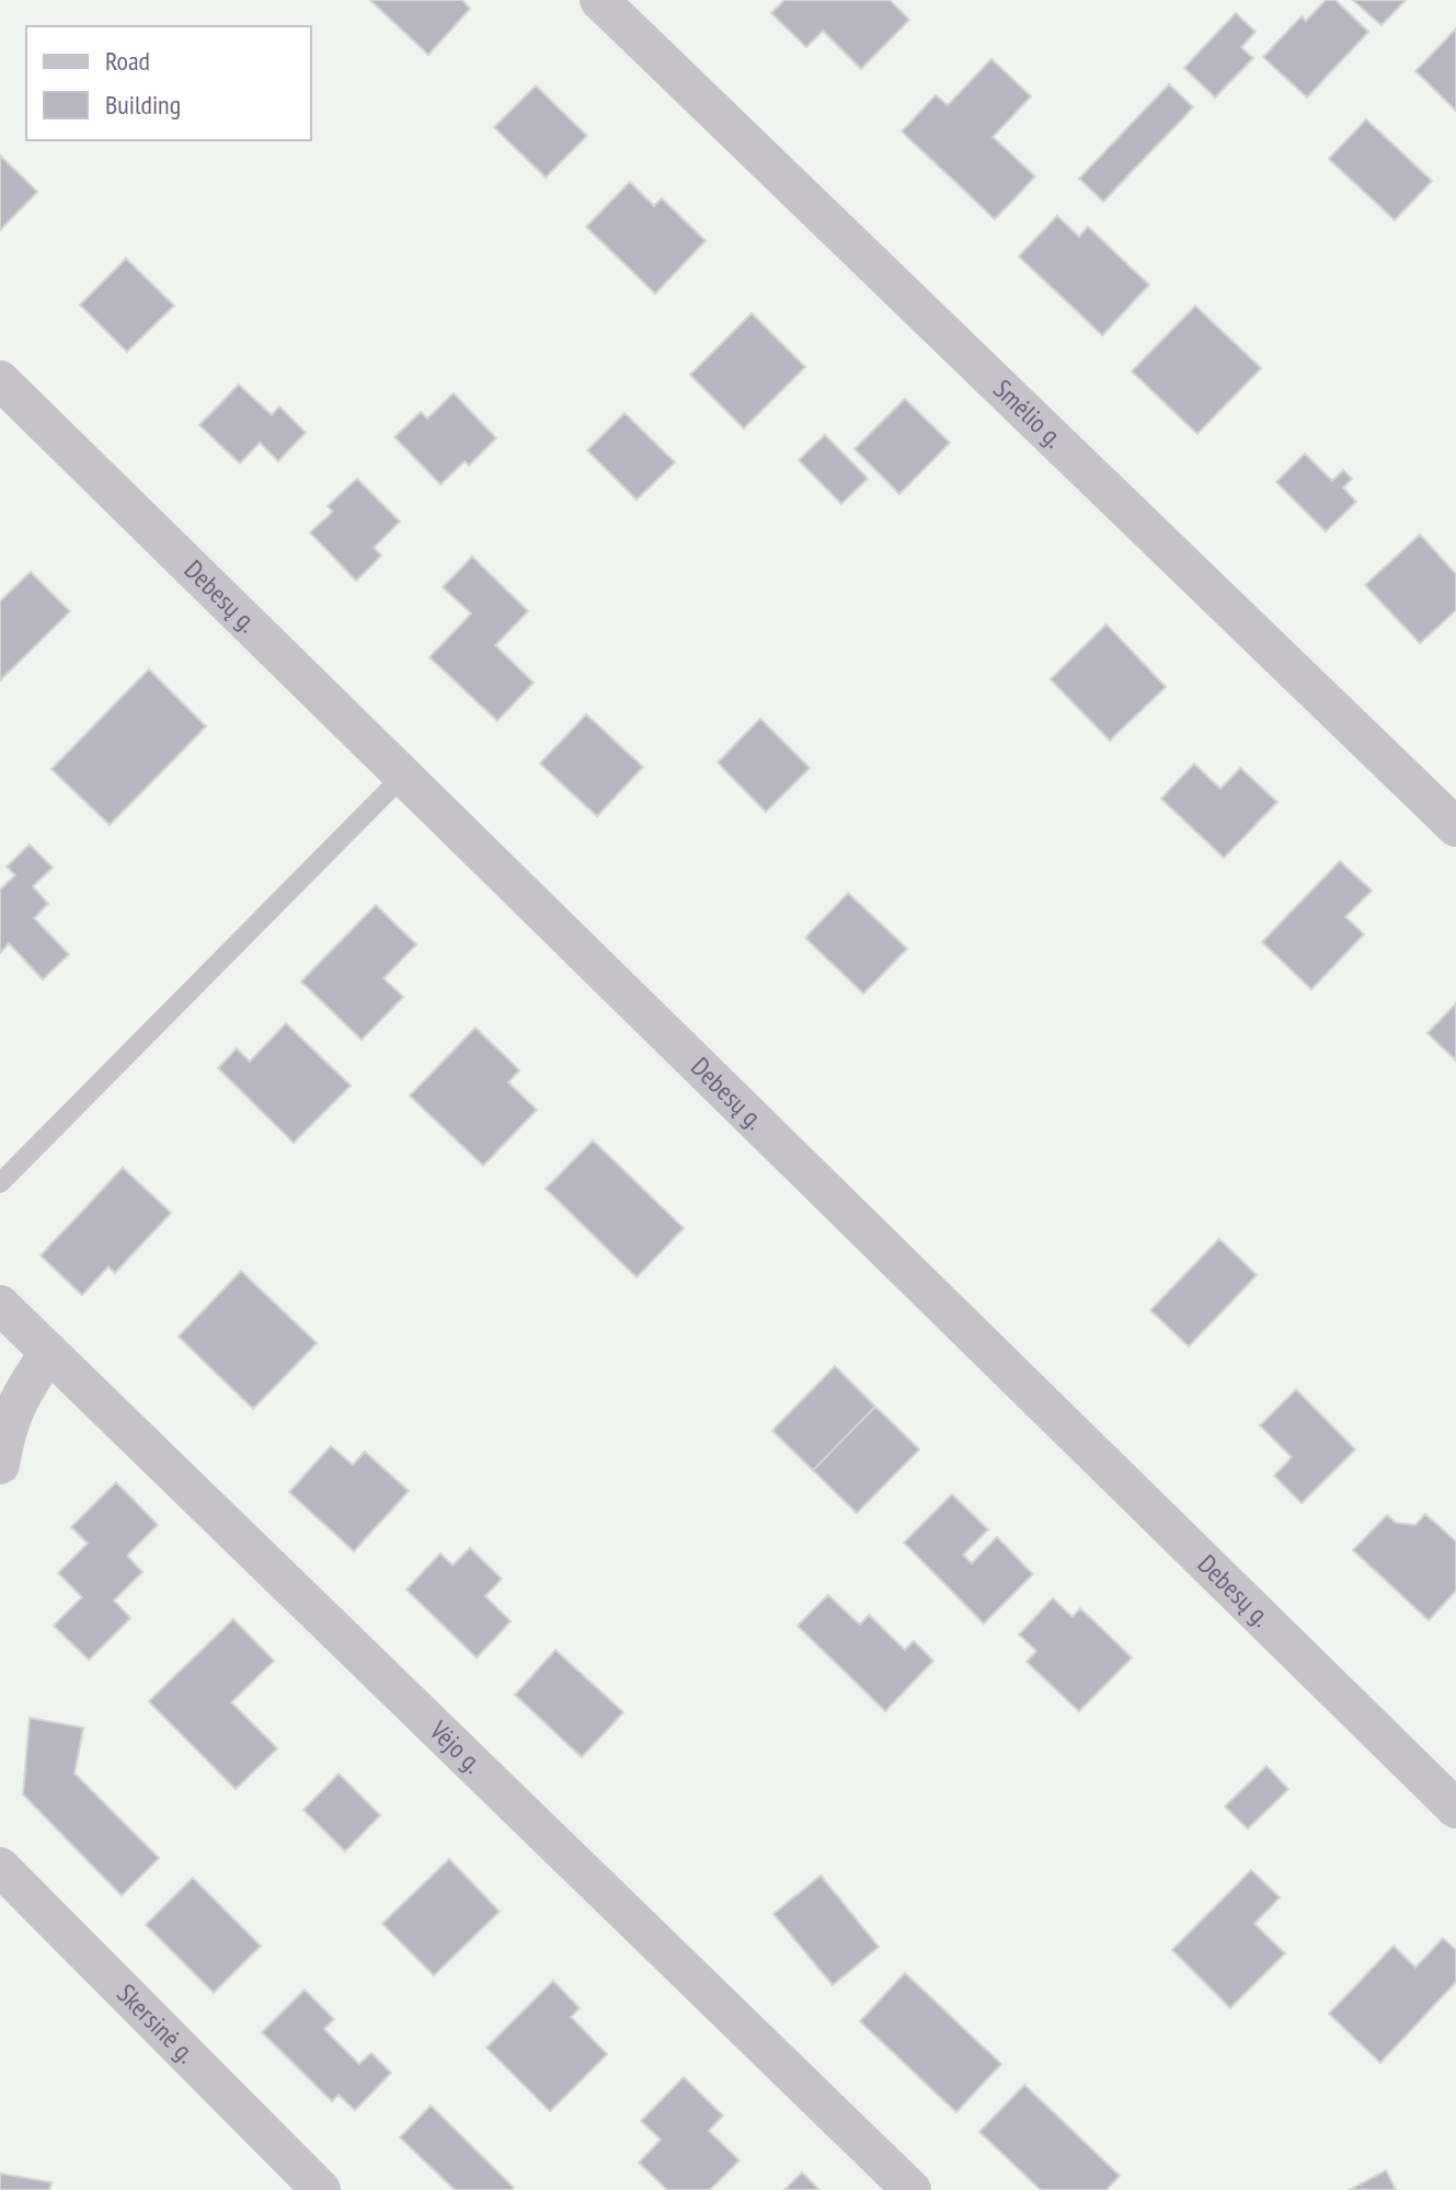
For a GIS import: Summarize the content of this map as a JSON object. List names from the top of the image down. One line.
{"streets":{"street":["Smėlio g.","Debesų g.","Vėjo g.","Skersinė g."]},"legend":["Road","Building"]}
